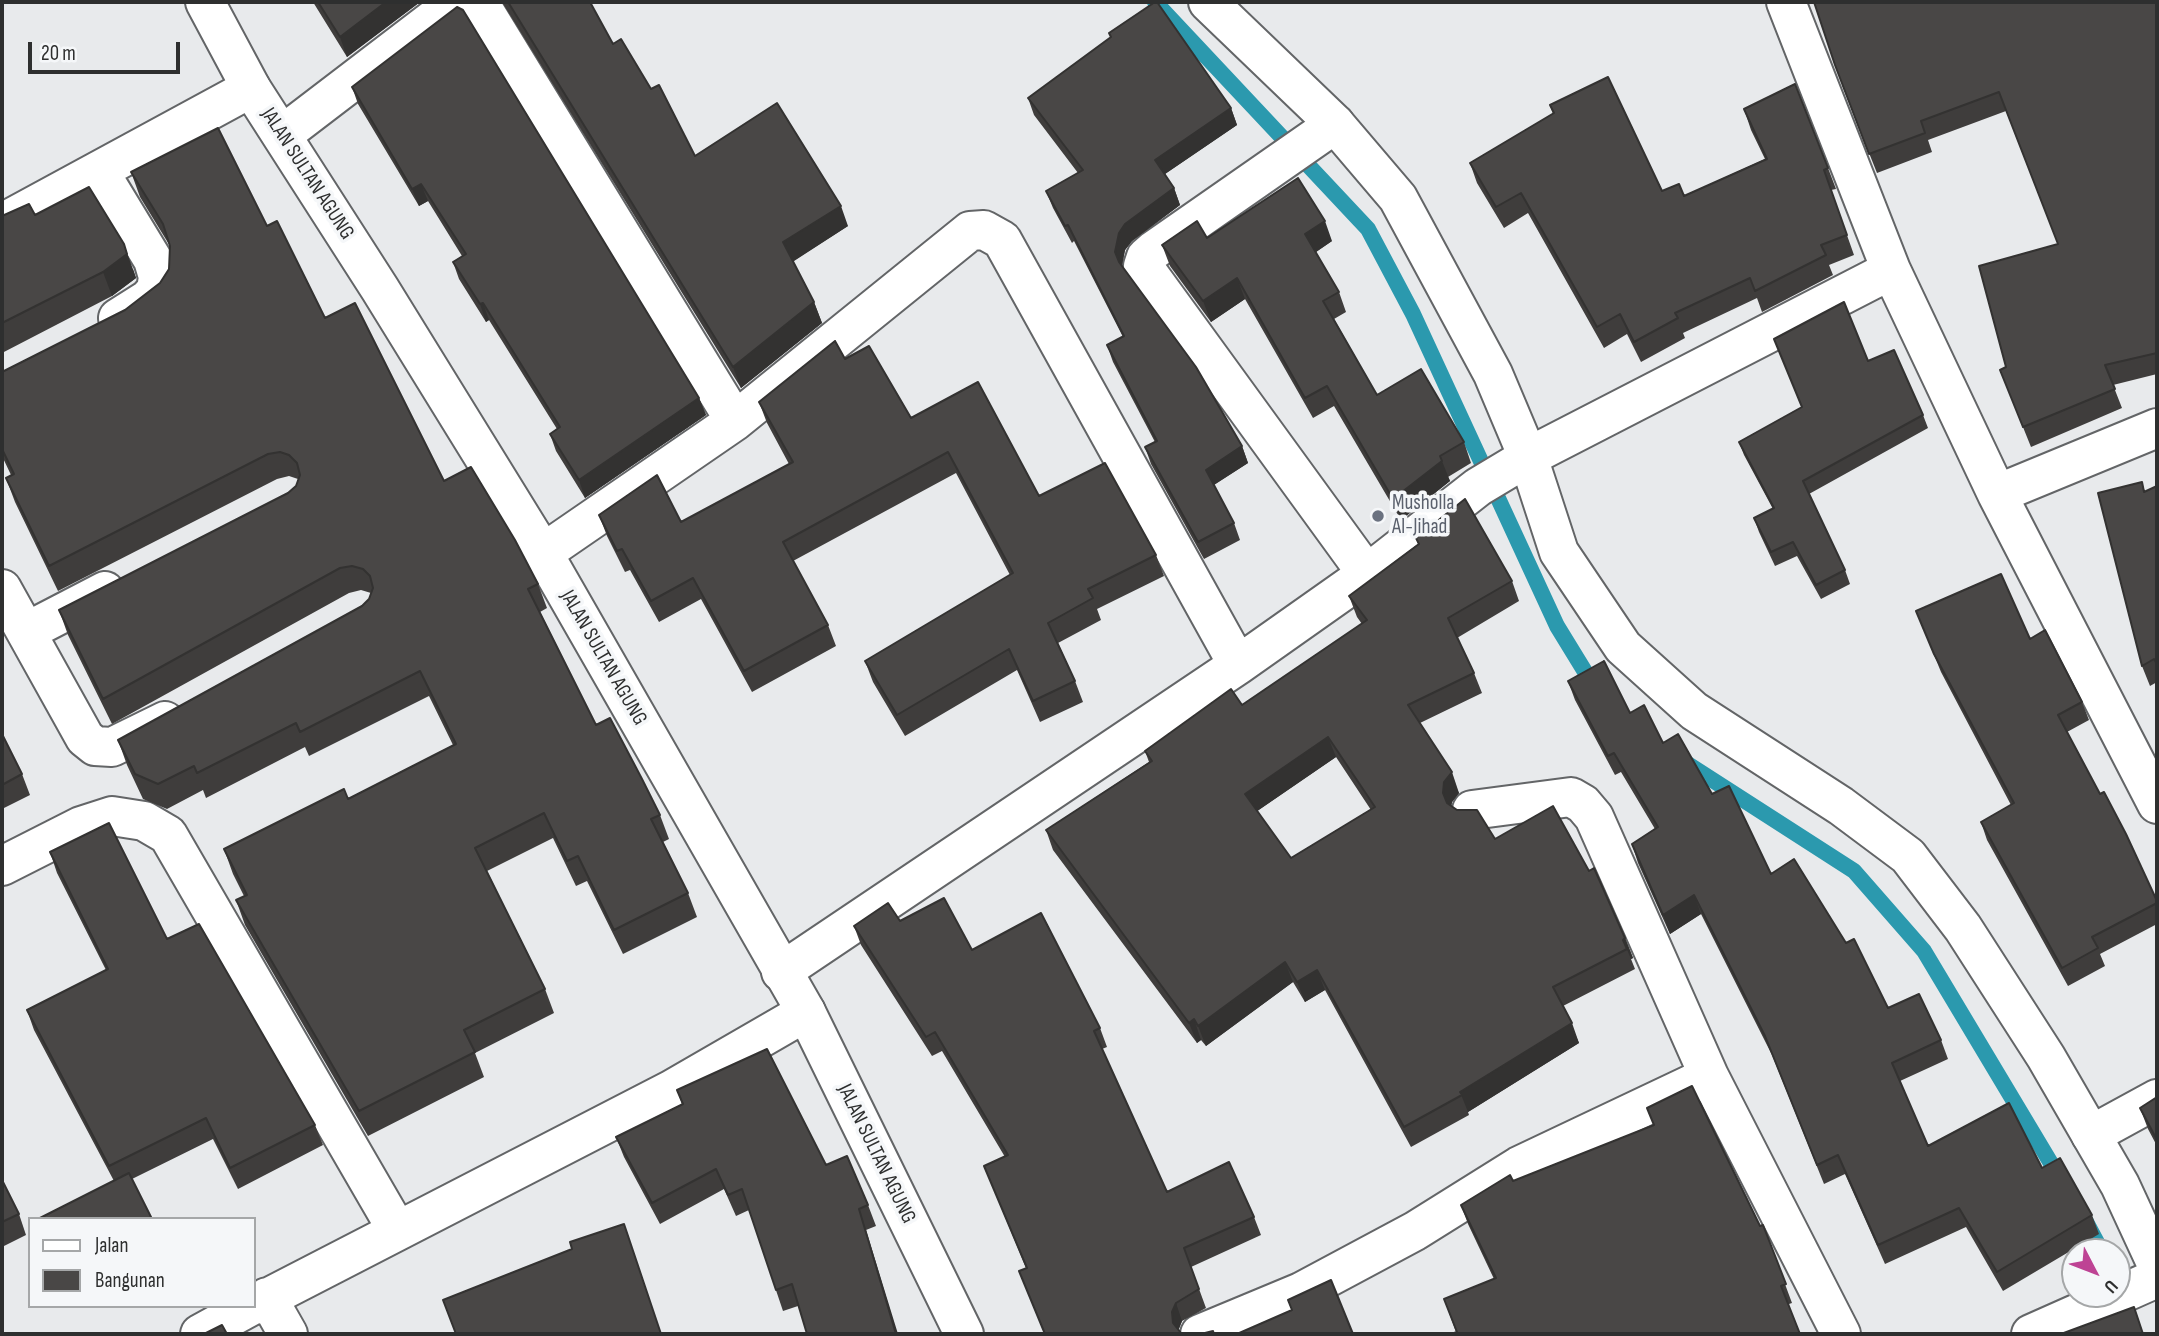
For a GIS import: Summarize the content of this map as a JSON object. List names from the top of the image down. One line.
{"streets":{"street":["JALAN SULTAN AGUNG"]},"places":["Musholla Al-Jihad"],"legend":["Jalan","Bangunan"],"scale_bar":"20 m","north":"bottom right"}
